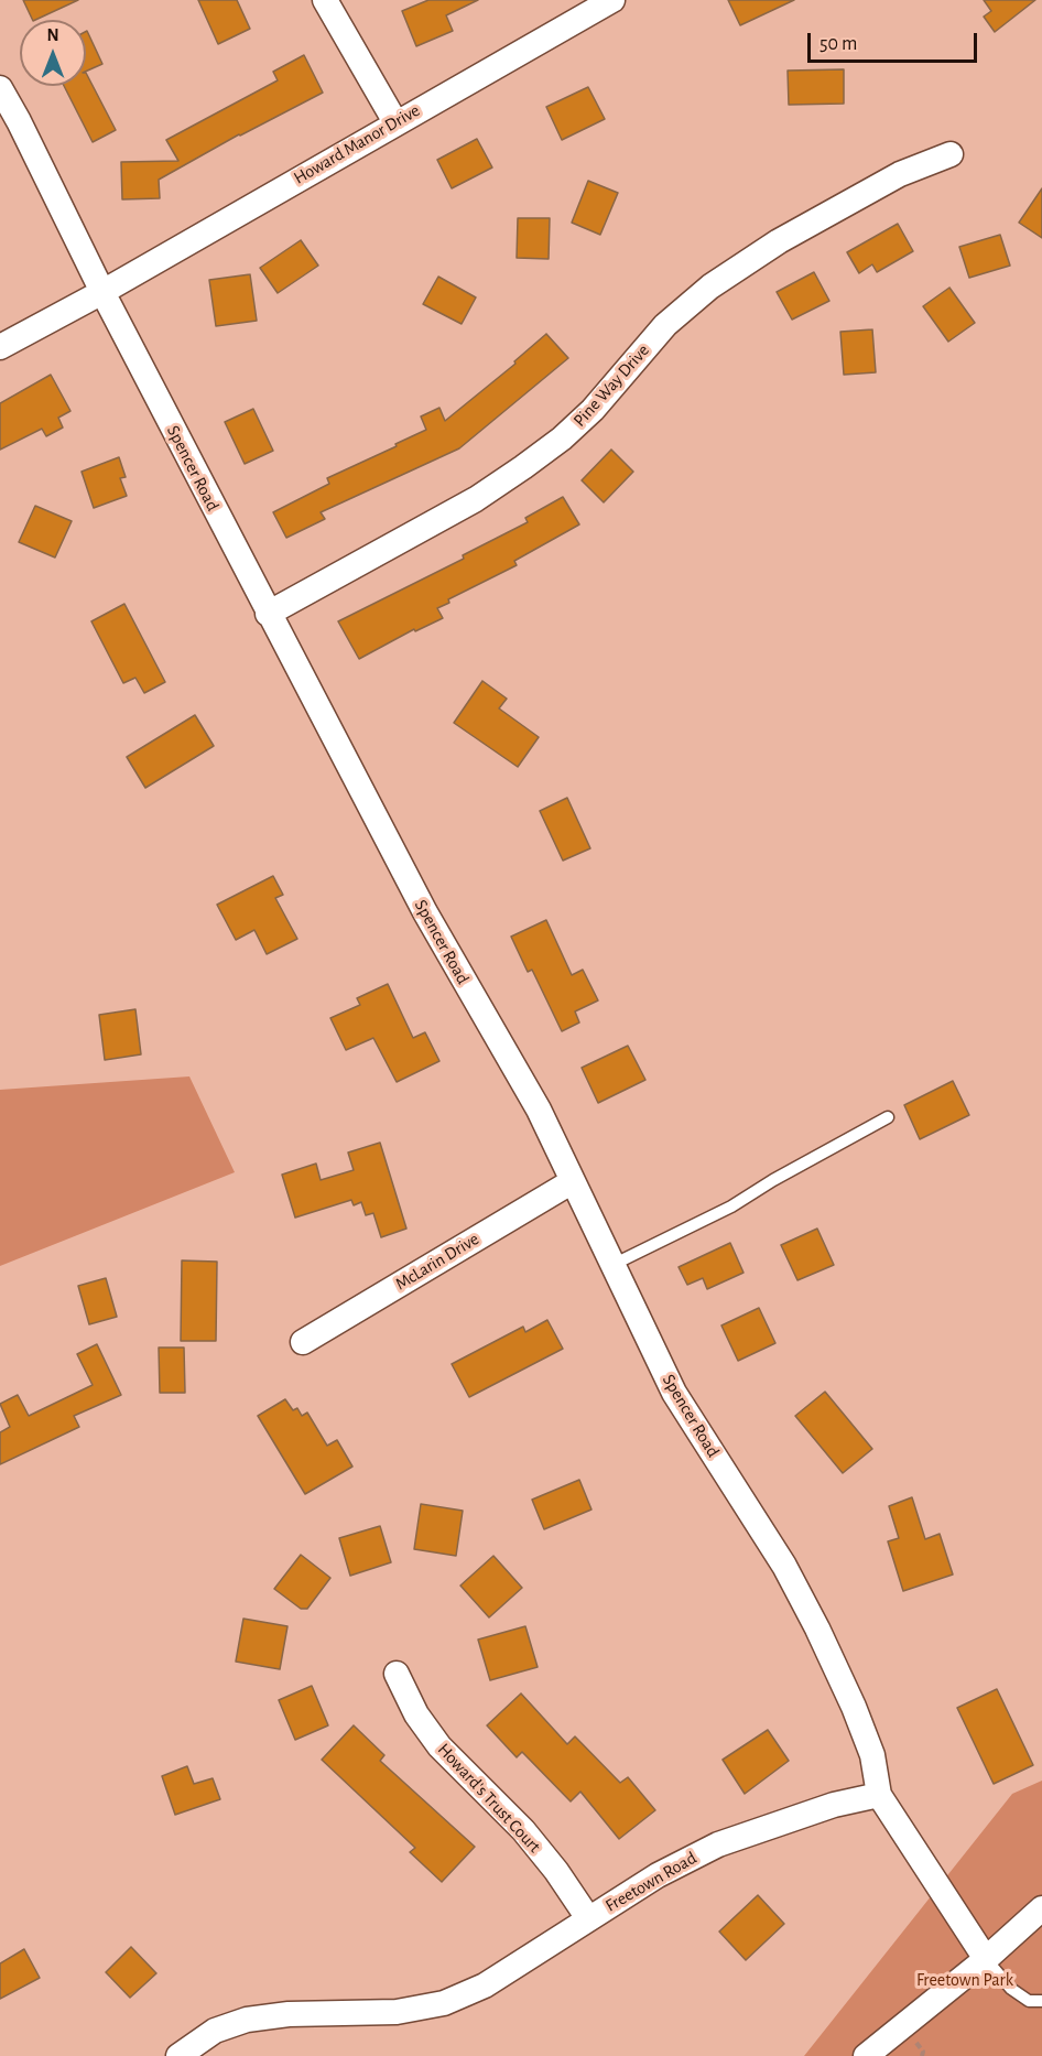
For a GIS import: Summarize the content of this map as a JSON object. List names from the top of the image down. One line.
{"streets":{"street":["Howard Manor Drive","Pine Way Drive","Spencer Road","McLarin Drive","Howard's Trust Court","Freetown Road"]},"crossings":[["Howard Manor Drive","Spencer Road"],["Pine Way Drive","Spencer Road"],["Spencer Road","McLarin Drive"],["Spencer Road","Freetown Road"],["Howard's Trust Court","Freetown Road"]],"parks":["Freetown Park"],"scale_bar":"50 m","north":"top"}
